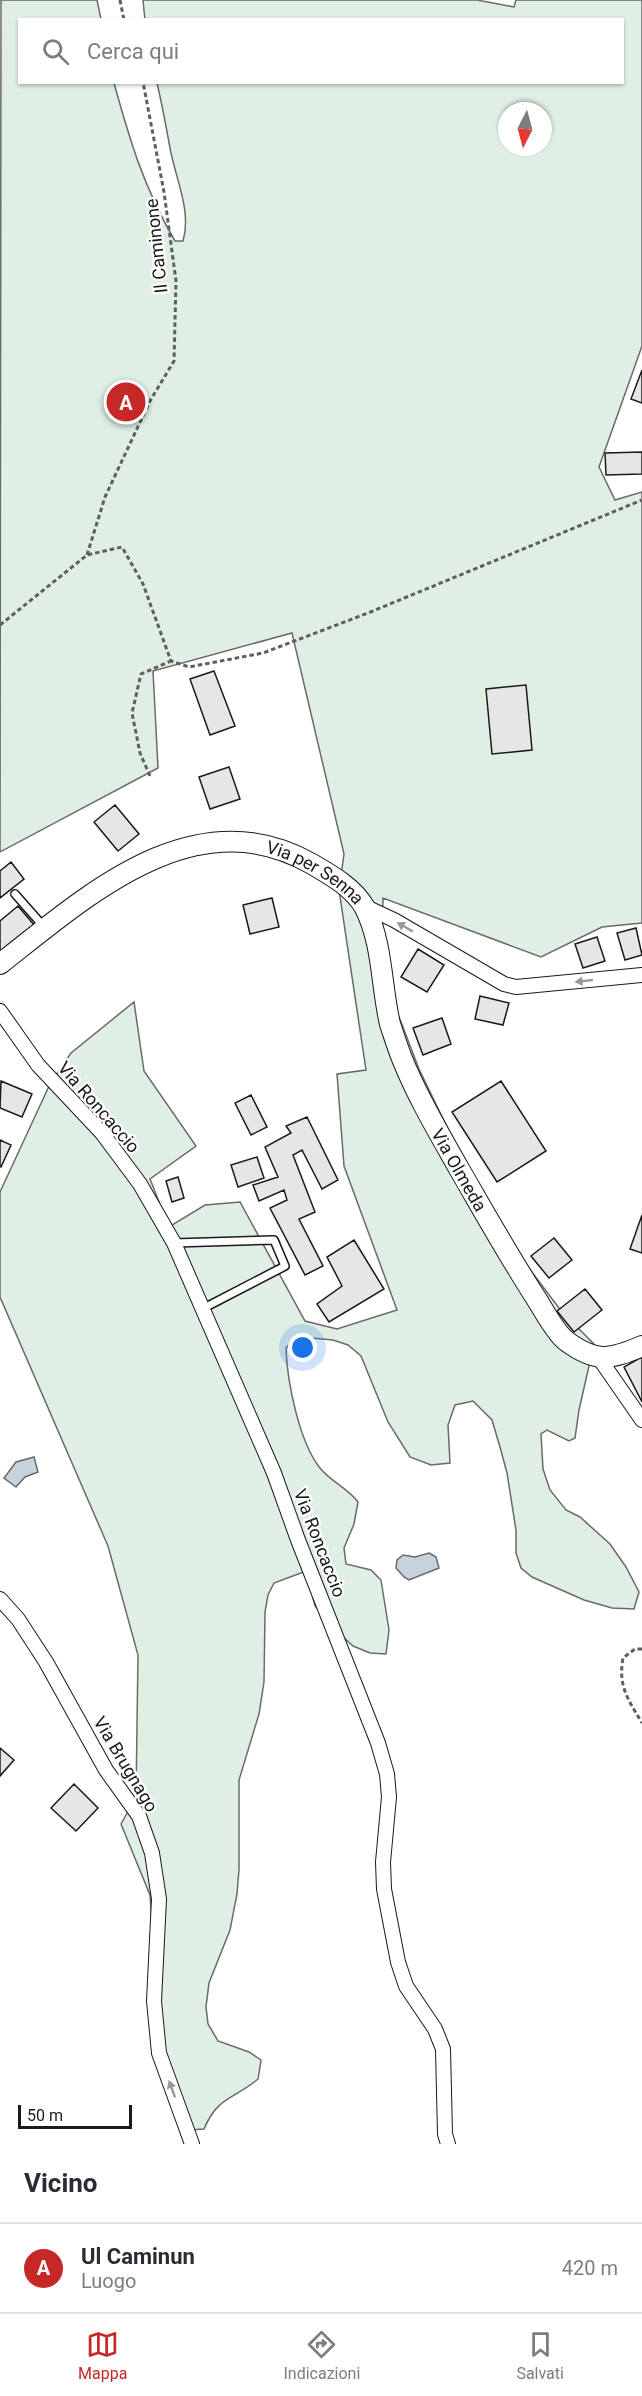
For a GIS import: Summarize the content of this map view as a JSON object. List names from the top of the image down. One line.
{"streets":{"street":["Via per Senna","Via Roncaccio","Via Olmeda","Via Brugnago"],"path":["Il Caminone"]},"crossings":[["Via per Senna","Via Olmeda"]],"one_way":["Via per Senna","Via Brugnago"],"scale_bar":"50 m","north":"bottom","page":{"search":"Cerca qui","pins":"A","scale":"50 m","heading":"Vicino","list":[{"mark":"A","name":"Ul Caminun","note":"Luogo","value":"420 m"}],"nav":["Mappa","Indicazioni","Salvati"]}}
